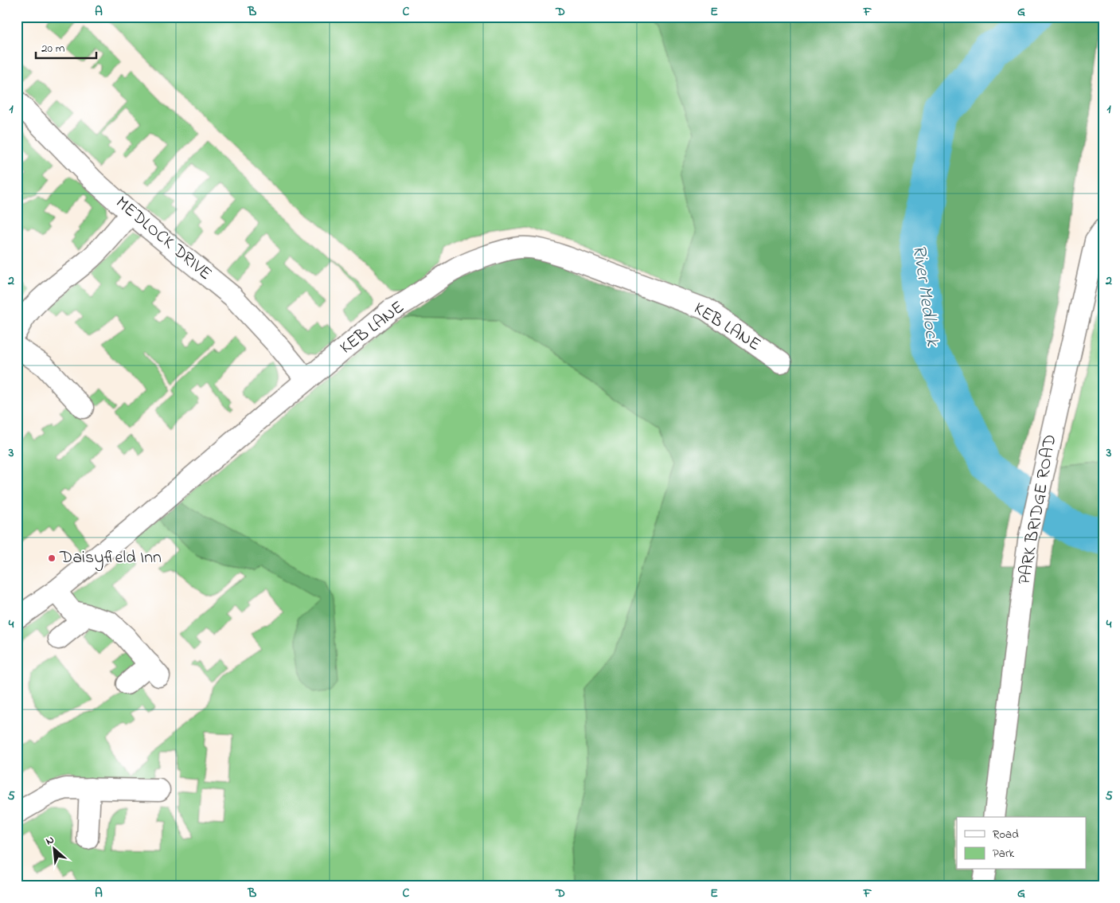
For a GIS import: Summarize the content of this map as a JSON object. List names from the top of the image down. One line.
{"streets":{"street":["MEDLOCK DRIVE","KEB LANE","PARK BRIDGE ROAD"]},"crossings":[["MEDLOCK DRIVE","KEB LANE"]],"water":["River Medlock"],"places":["Daisyfield Inn"],"legend":["Road","Park"],"scale_bar":"20 m","north":"top left","grid":{"columns":["A","B","C","D","E","F","G"],"rows":["1","2","3","4","5"]}}
